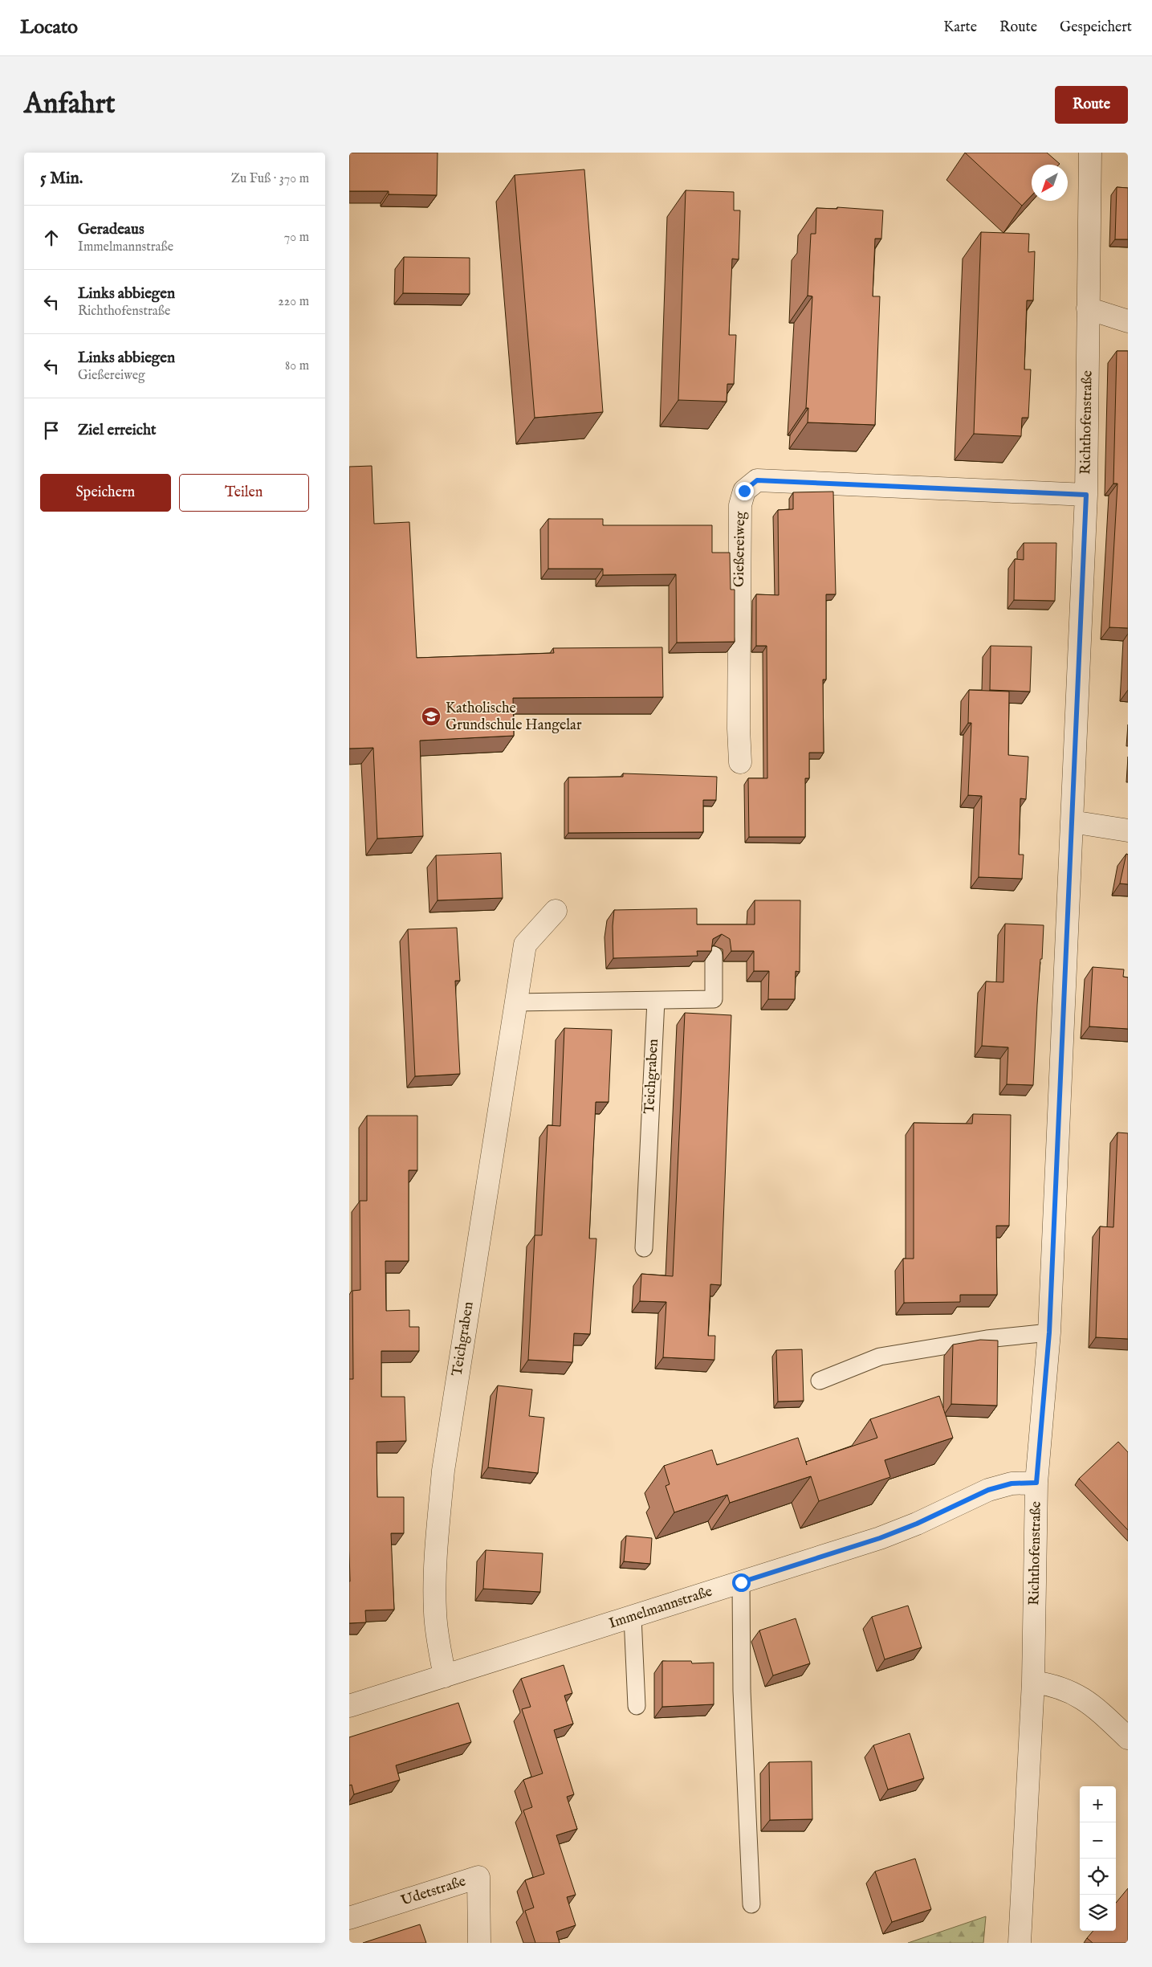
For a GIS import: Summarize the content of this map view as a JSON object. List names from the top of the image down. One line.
{"streets":{"street":["Richthofenstraße","Gießereiweg","Teichgraben","Immelmannstraße","Udetstraße"]},"crossings":[["Richthofenstraße","Gießereiweg"],["Richthofenstraße","Immelmannstraße"],["Teichgraben","Immelmannstraße"]],"places":{"school or university":["Katholische Grundschule Hangelar"]},"north":"bottom left","page":{"header":"Locato","nav":["Karte","Route","Gespeichert"],"buttons":["Route",["Speichern","Teilen"]],"title":"Anfahrt","heading":["5 Min.","Zu Fuß · 370 m"],"list":[["Geradeaus","Immelmannstraße","70 m"],["Links abbiegen","Richthofenstraße","220 m"],["Links abbiegen","Gießereiweg","80 m"],"Ziel erreicht"],"map_buttons":["+","−"]}}
